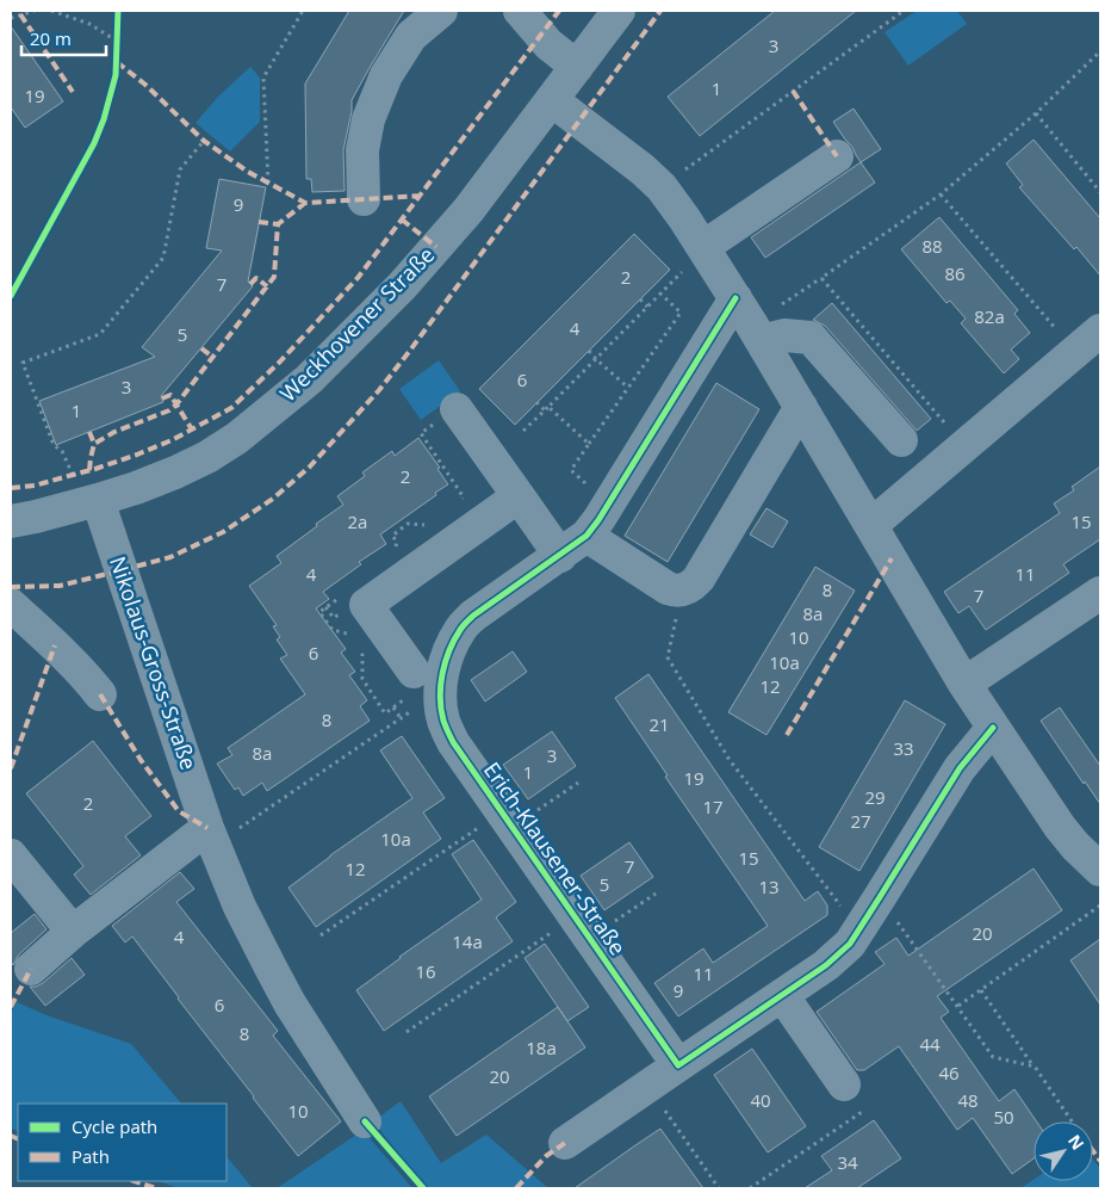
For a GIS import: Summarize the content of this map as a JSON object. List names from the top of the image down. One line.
{"streets":{"street":["Weckhovener Straße","Nikolaus-Gross-Straße","Erich-Klausener-Straße"]},"crossings":[["Weckhovener Straße","Nikolaus-Gross-Straße"]],"house_numbers":["3","1","19","9","88","86","2","7","82a","4","5","6","3","1","2","2a","15","4","11","8","7","8a","10","6","10a","12","8","21","33","8a","3","1","19","29","2","17","27","10a","15","7","12","5","13","20","4","14a","16","11","9","6","8","44","18a","46","20","40","48","10","50","34"],"legend":["Cycle path","Path"],"scale_bar":"20 m","north":"top right"}
